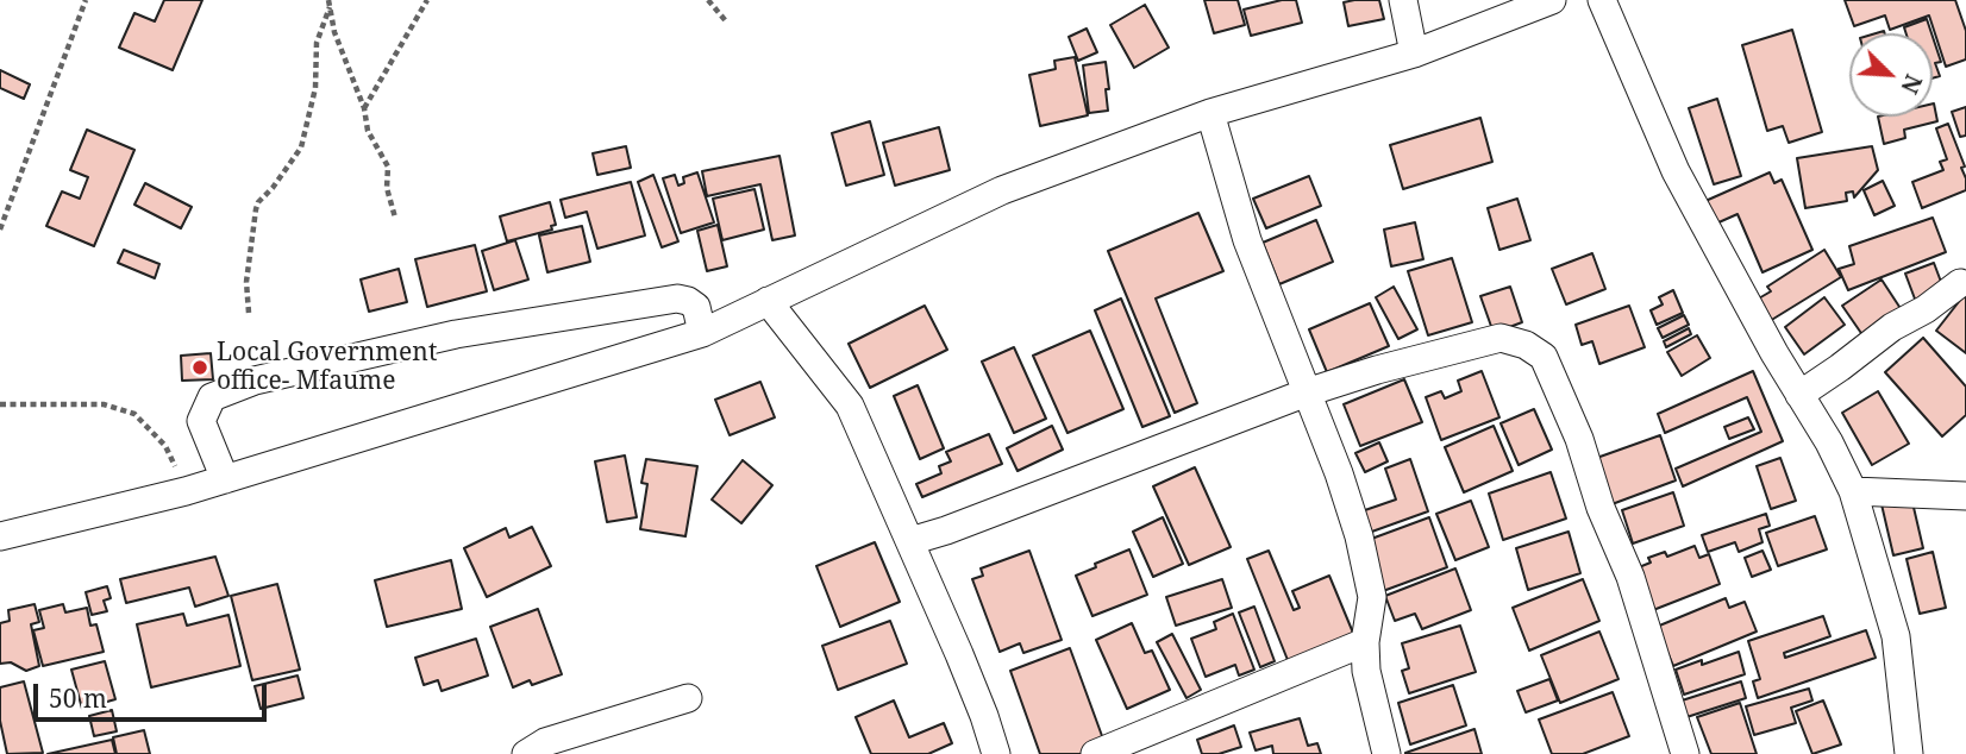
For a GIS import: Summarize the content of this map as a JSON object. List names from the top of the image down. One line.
{"places":["Local Government office- Mfaume"],"scale_bar":"50 m","north":"bottom right"}
